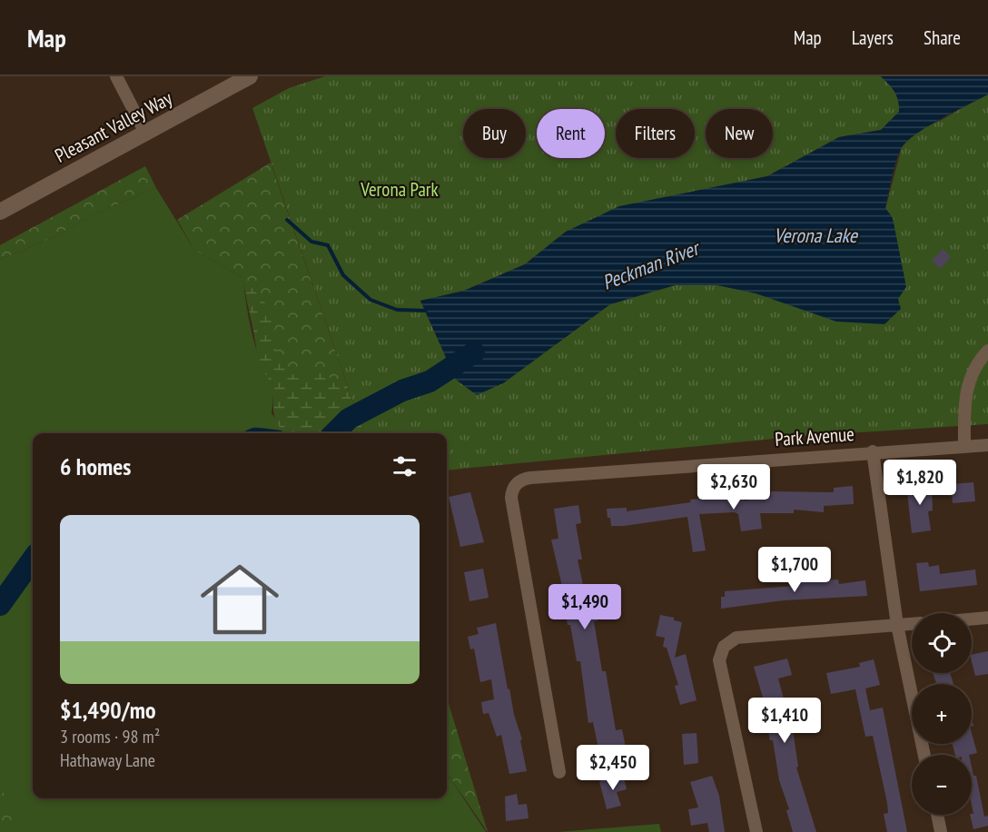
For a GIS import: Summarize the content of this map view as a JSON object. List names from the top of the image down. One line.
{"streets":{"main road":["Pleasant Valley Way"],"street":["Park Avenue"]},"water":["Verona Lake","Peckman River"],"parks":["Verona Park"],"page":{"header":"Map","nav":["Map","Layers","Share"],"chip":["Buy","Rent","Filters","New"],"heading":"6 homes","price":["$1,820","$2,630","$1,700","$1,490","$1,410","$2,450"],"list":[{"name":"$1,490/mo","note":"3 rooms · 98 m² · Hathaway Lane"}],"map_buttons":["+","−"]}}
